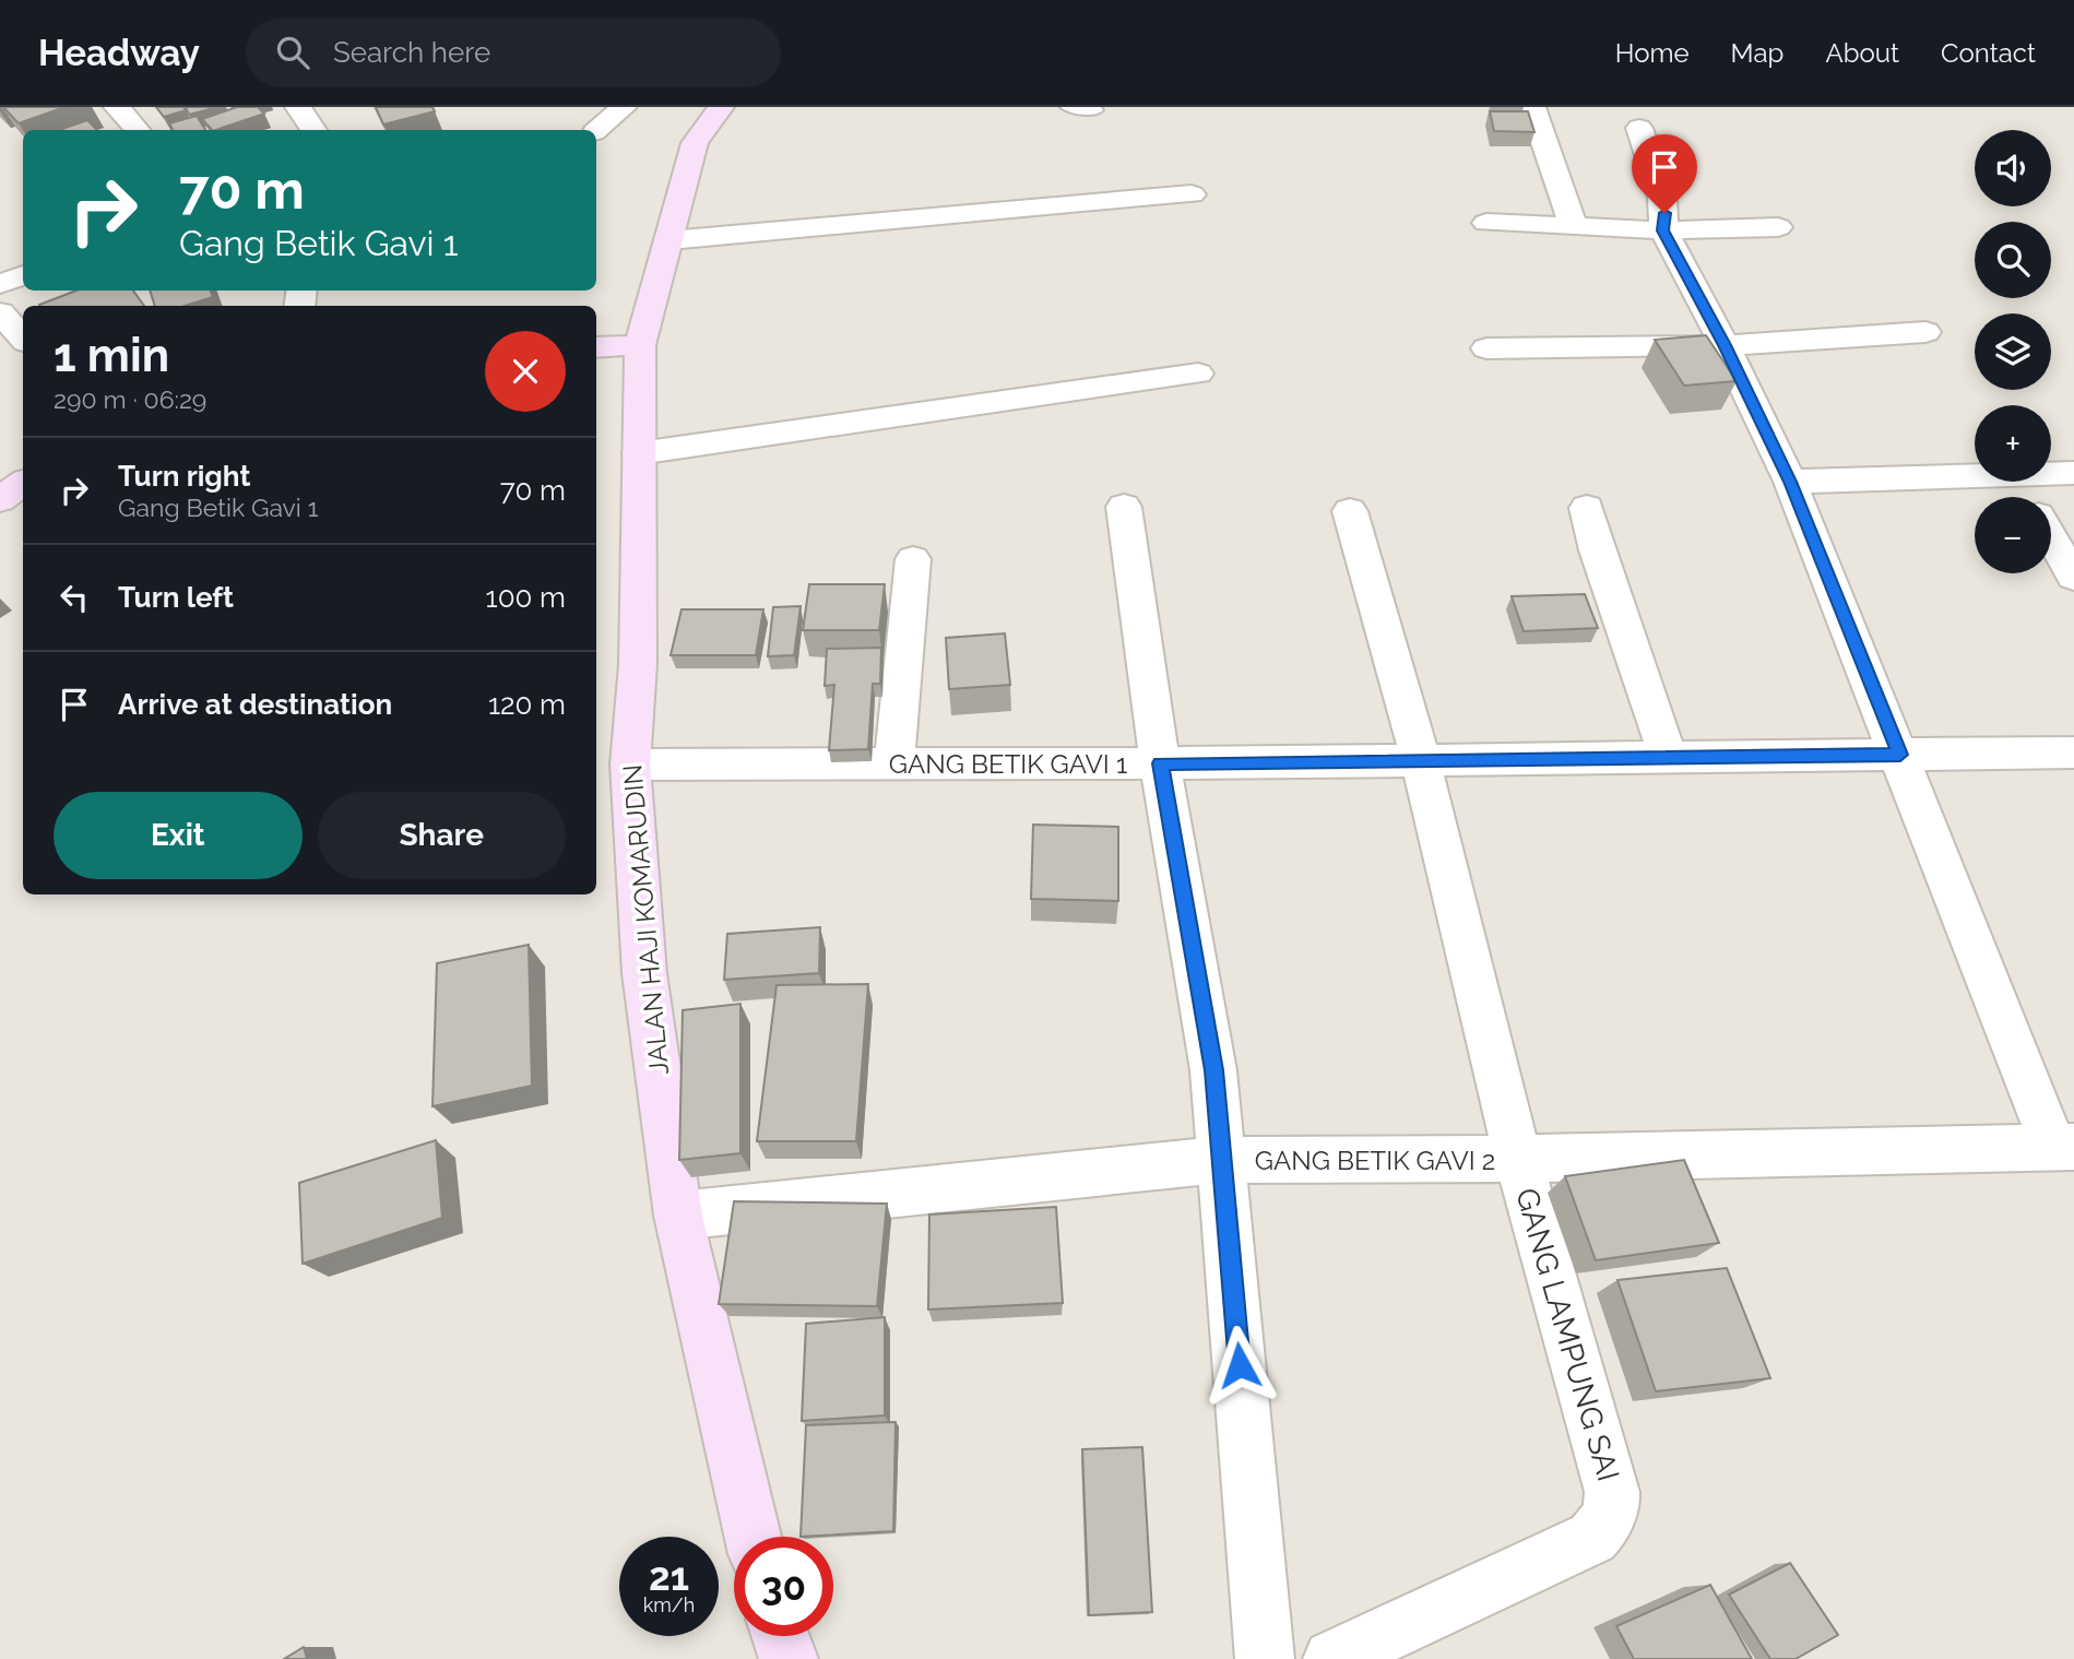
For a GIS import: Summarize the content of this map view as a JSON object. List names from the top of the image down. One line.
{"streets":{"street":["GANG BETIK GAVI 1","JALAN HAJI KOMARUDIN","GANG BETIK GAVI 2","GANG LAMPUNG SAI"]},"crossings":[["GANG BETIK GAVI 1","JALAN HAJI KOMARUDIN"],["JALAN HAJI KOMARUDIN","GANG BETIK GAVI 2"],["GANG BETIK GAVI 2","GANG LAMPUNG SAI"]],"page":{"header":"Headway","search":"Search here","nav":["Home","Map","About","Contact"],"map_buttons":["+","−"],"turn":["70 m","Gang Betik Gavi 1"],"heading":["1 min","290 m · 06:29"],"list":[{"name":"Turn right","note":"Gang Betik Gavi 1","value":"70 m"},{"name":"Turn left","value":"100 m"},{"name":"Arrive at destination","value":"120 m"}],"buttons":["Exit","Share"],"speed":"21 km/h","limit":"30"}}
